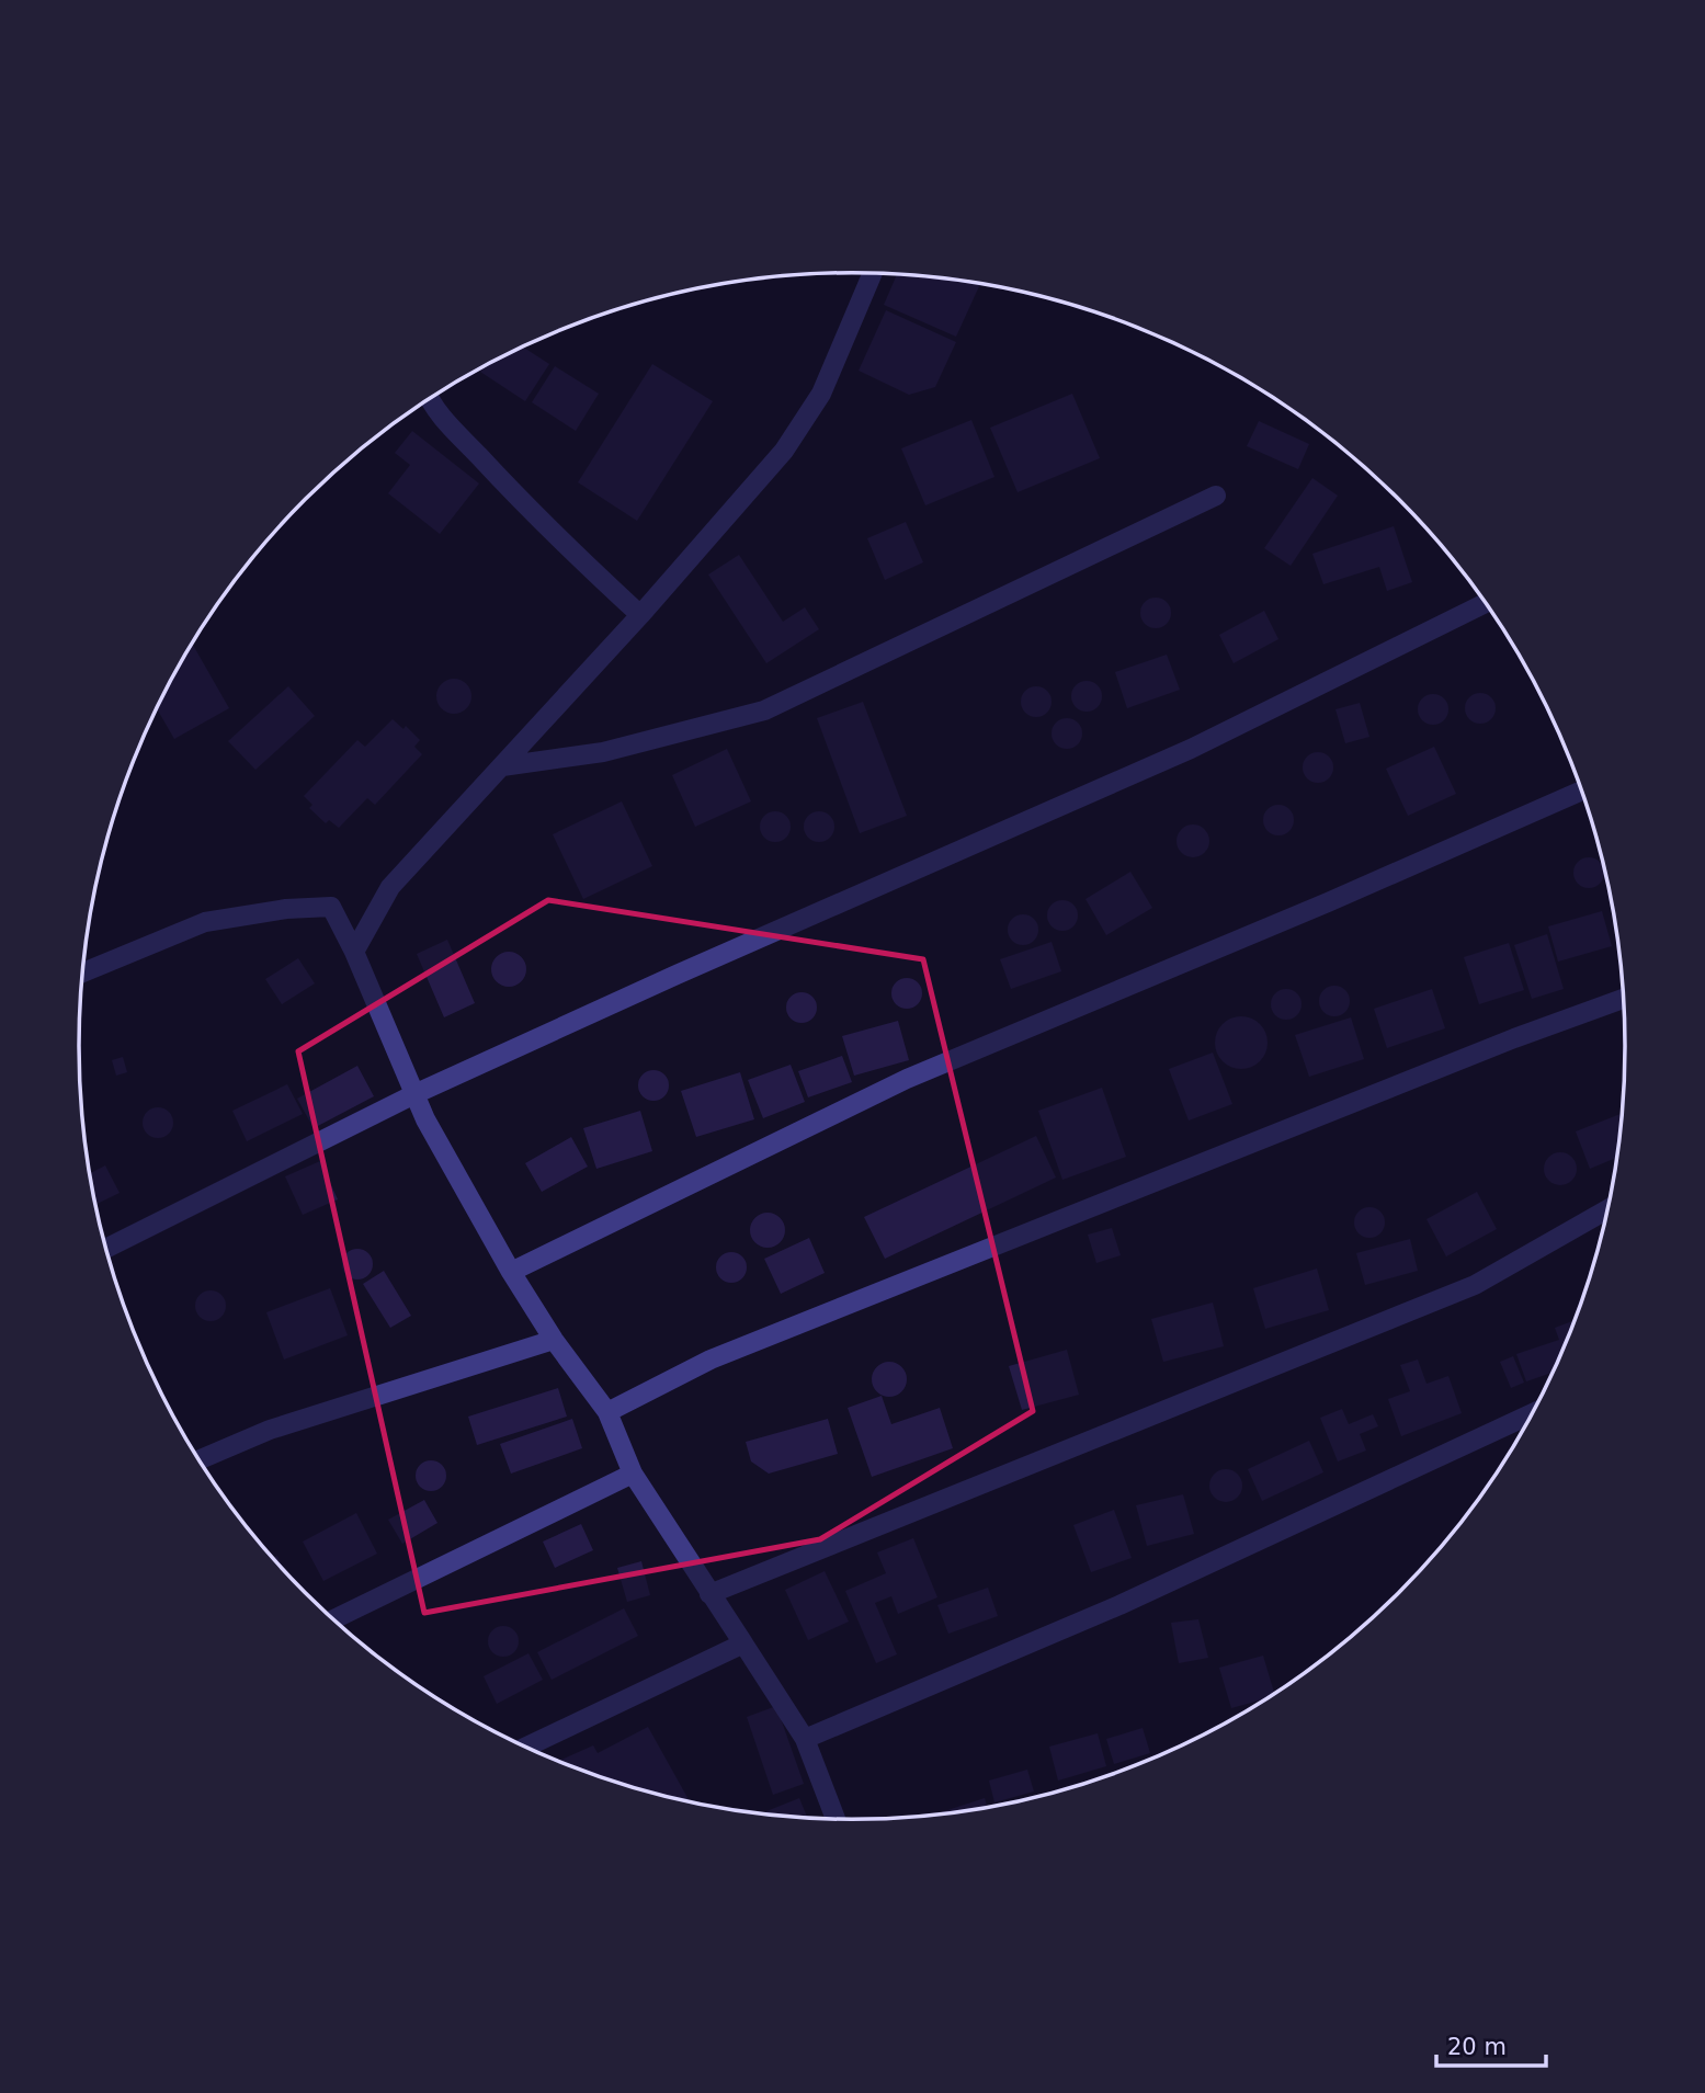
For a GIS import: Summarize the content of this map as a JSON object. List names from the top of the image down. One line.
{"scale_bar":"20 m"}
